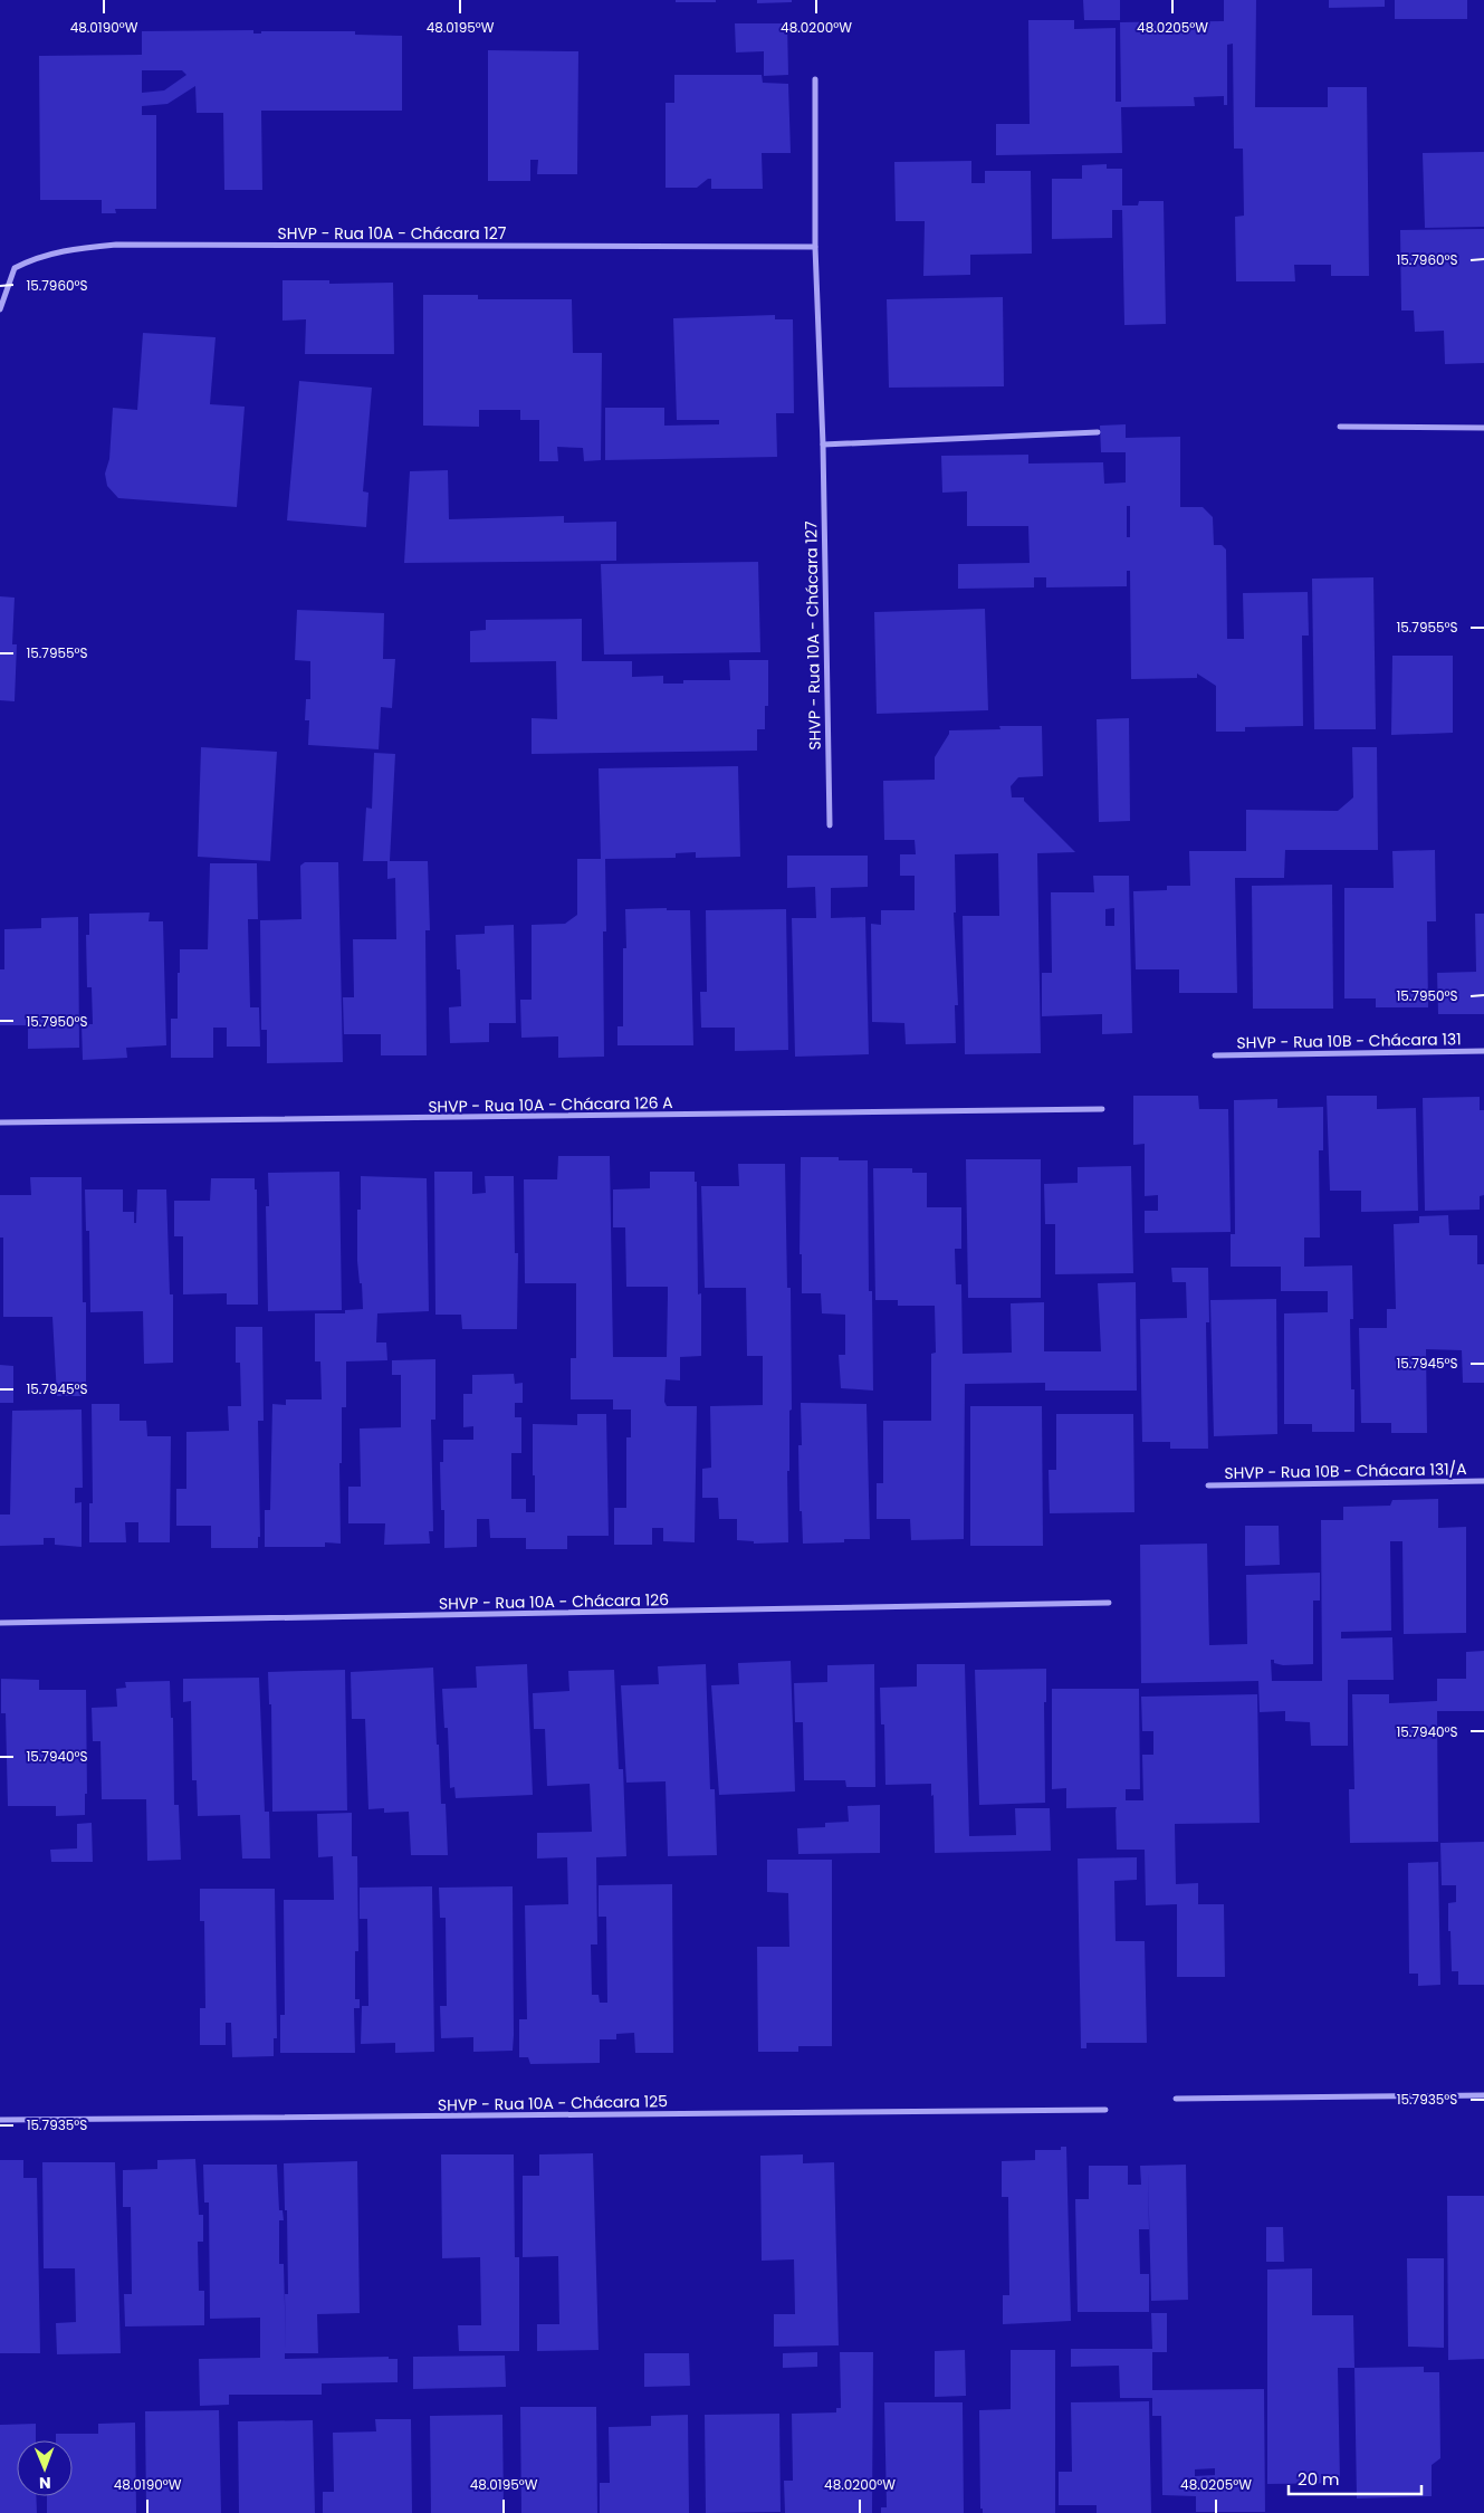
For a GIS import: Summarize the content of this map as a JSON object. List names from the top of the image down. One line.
{"streets":{"street":["SHVP - Rua 10A - Chácara 127","SHVP - Rua 10B - Chácara 131","SHVP - Rua 10A - Chácara 126 A","SHVP - Rua 10B - Chácara 131/A","SHVP - Rua 10A - Chácara 126","SHVP - Rua 10A - Chácara 125"]},"scale_bar":"20 m","north":"bottom","coordinates":["48.0190°W","48.0195°W","48.0200°W","48.0205°W","15.7960°S","15.7955°S","15.7950°S","15.7945°S","15.7940°S","15.7935°S"]}
